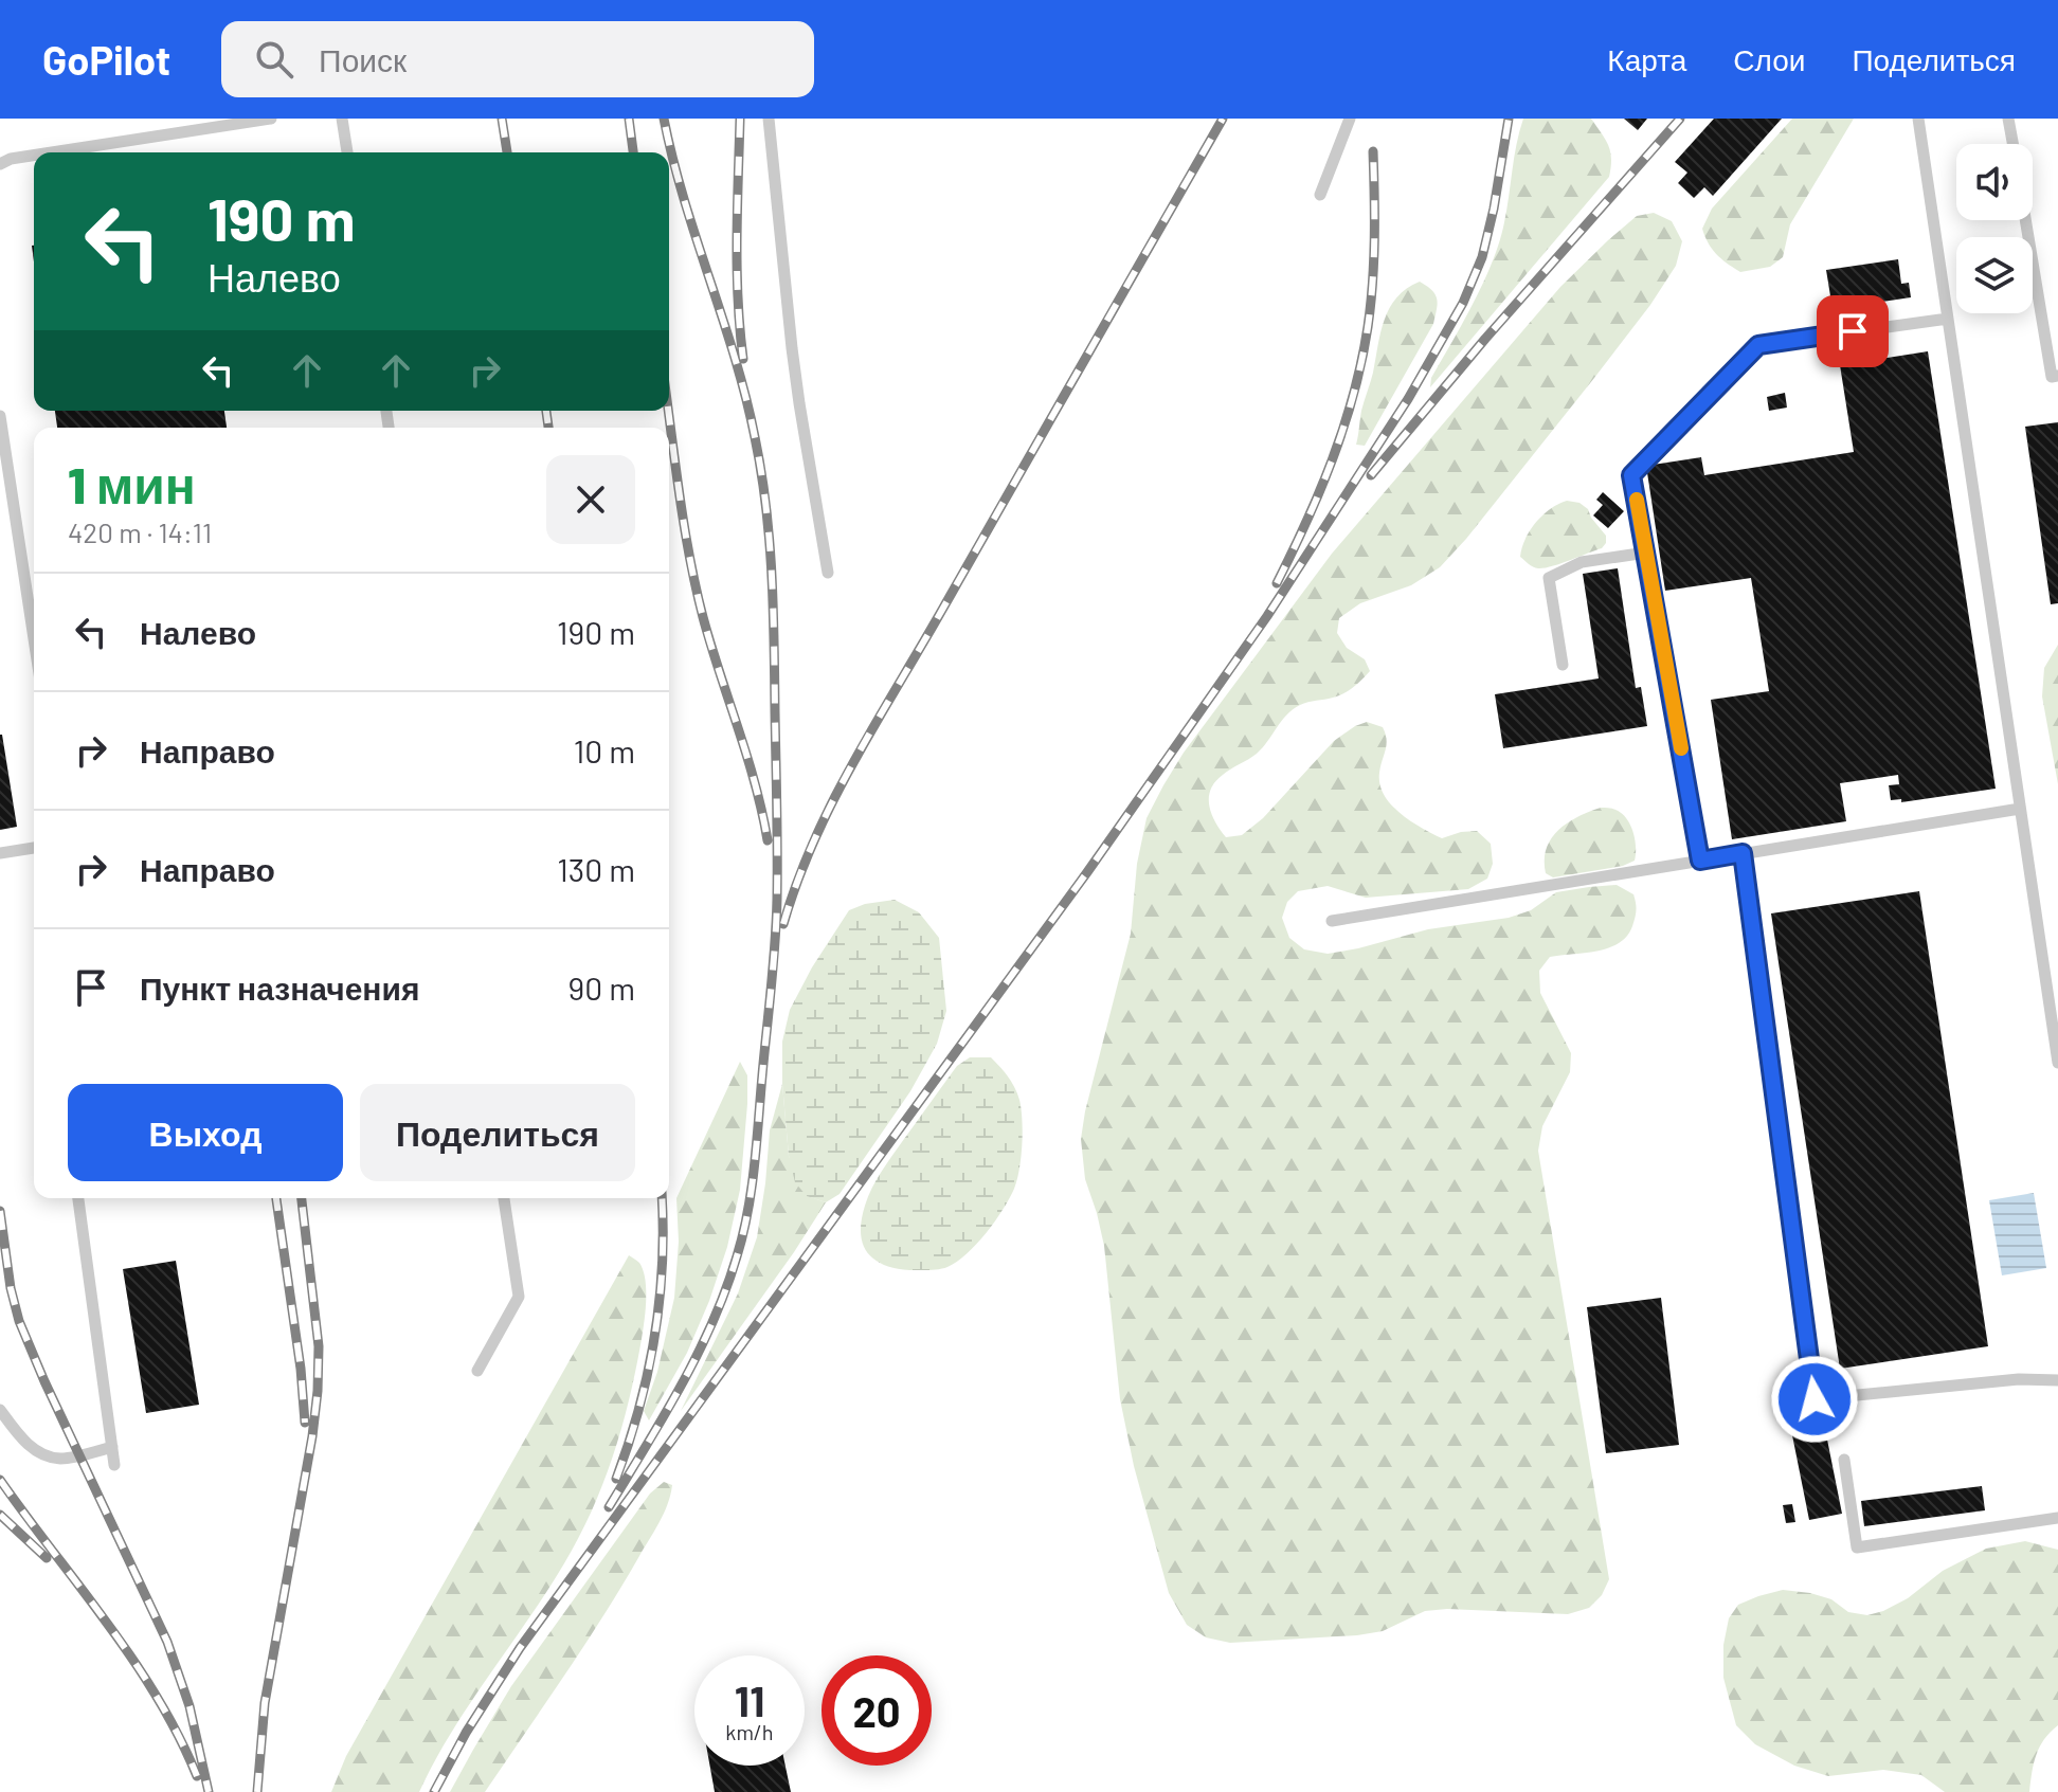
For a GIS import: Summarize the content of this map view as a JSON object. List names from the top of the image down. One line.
{"page":{"header":"GoPilot","search":"Поиск","nav":["Карта","Слои","Поделиться"],"turn":["190 m","Налево"],"heading":["1 мин","420 m · 14:11"],"list":[{"name":"Налево","value":"190 m"},{"name":"Направо","value":"10 m"},{"name":"Направо","value":"130 m"},{"name":"Пункт назначения","value":"90 m"}],"buttons":["Выход","Поделиться"],"speed":"11 km/h","limit":"20"}}
